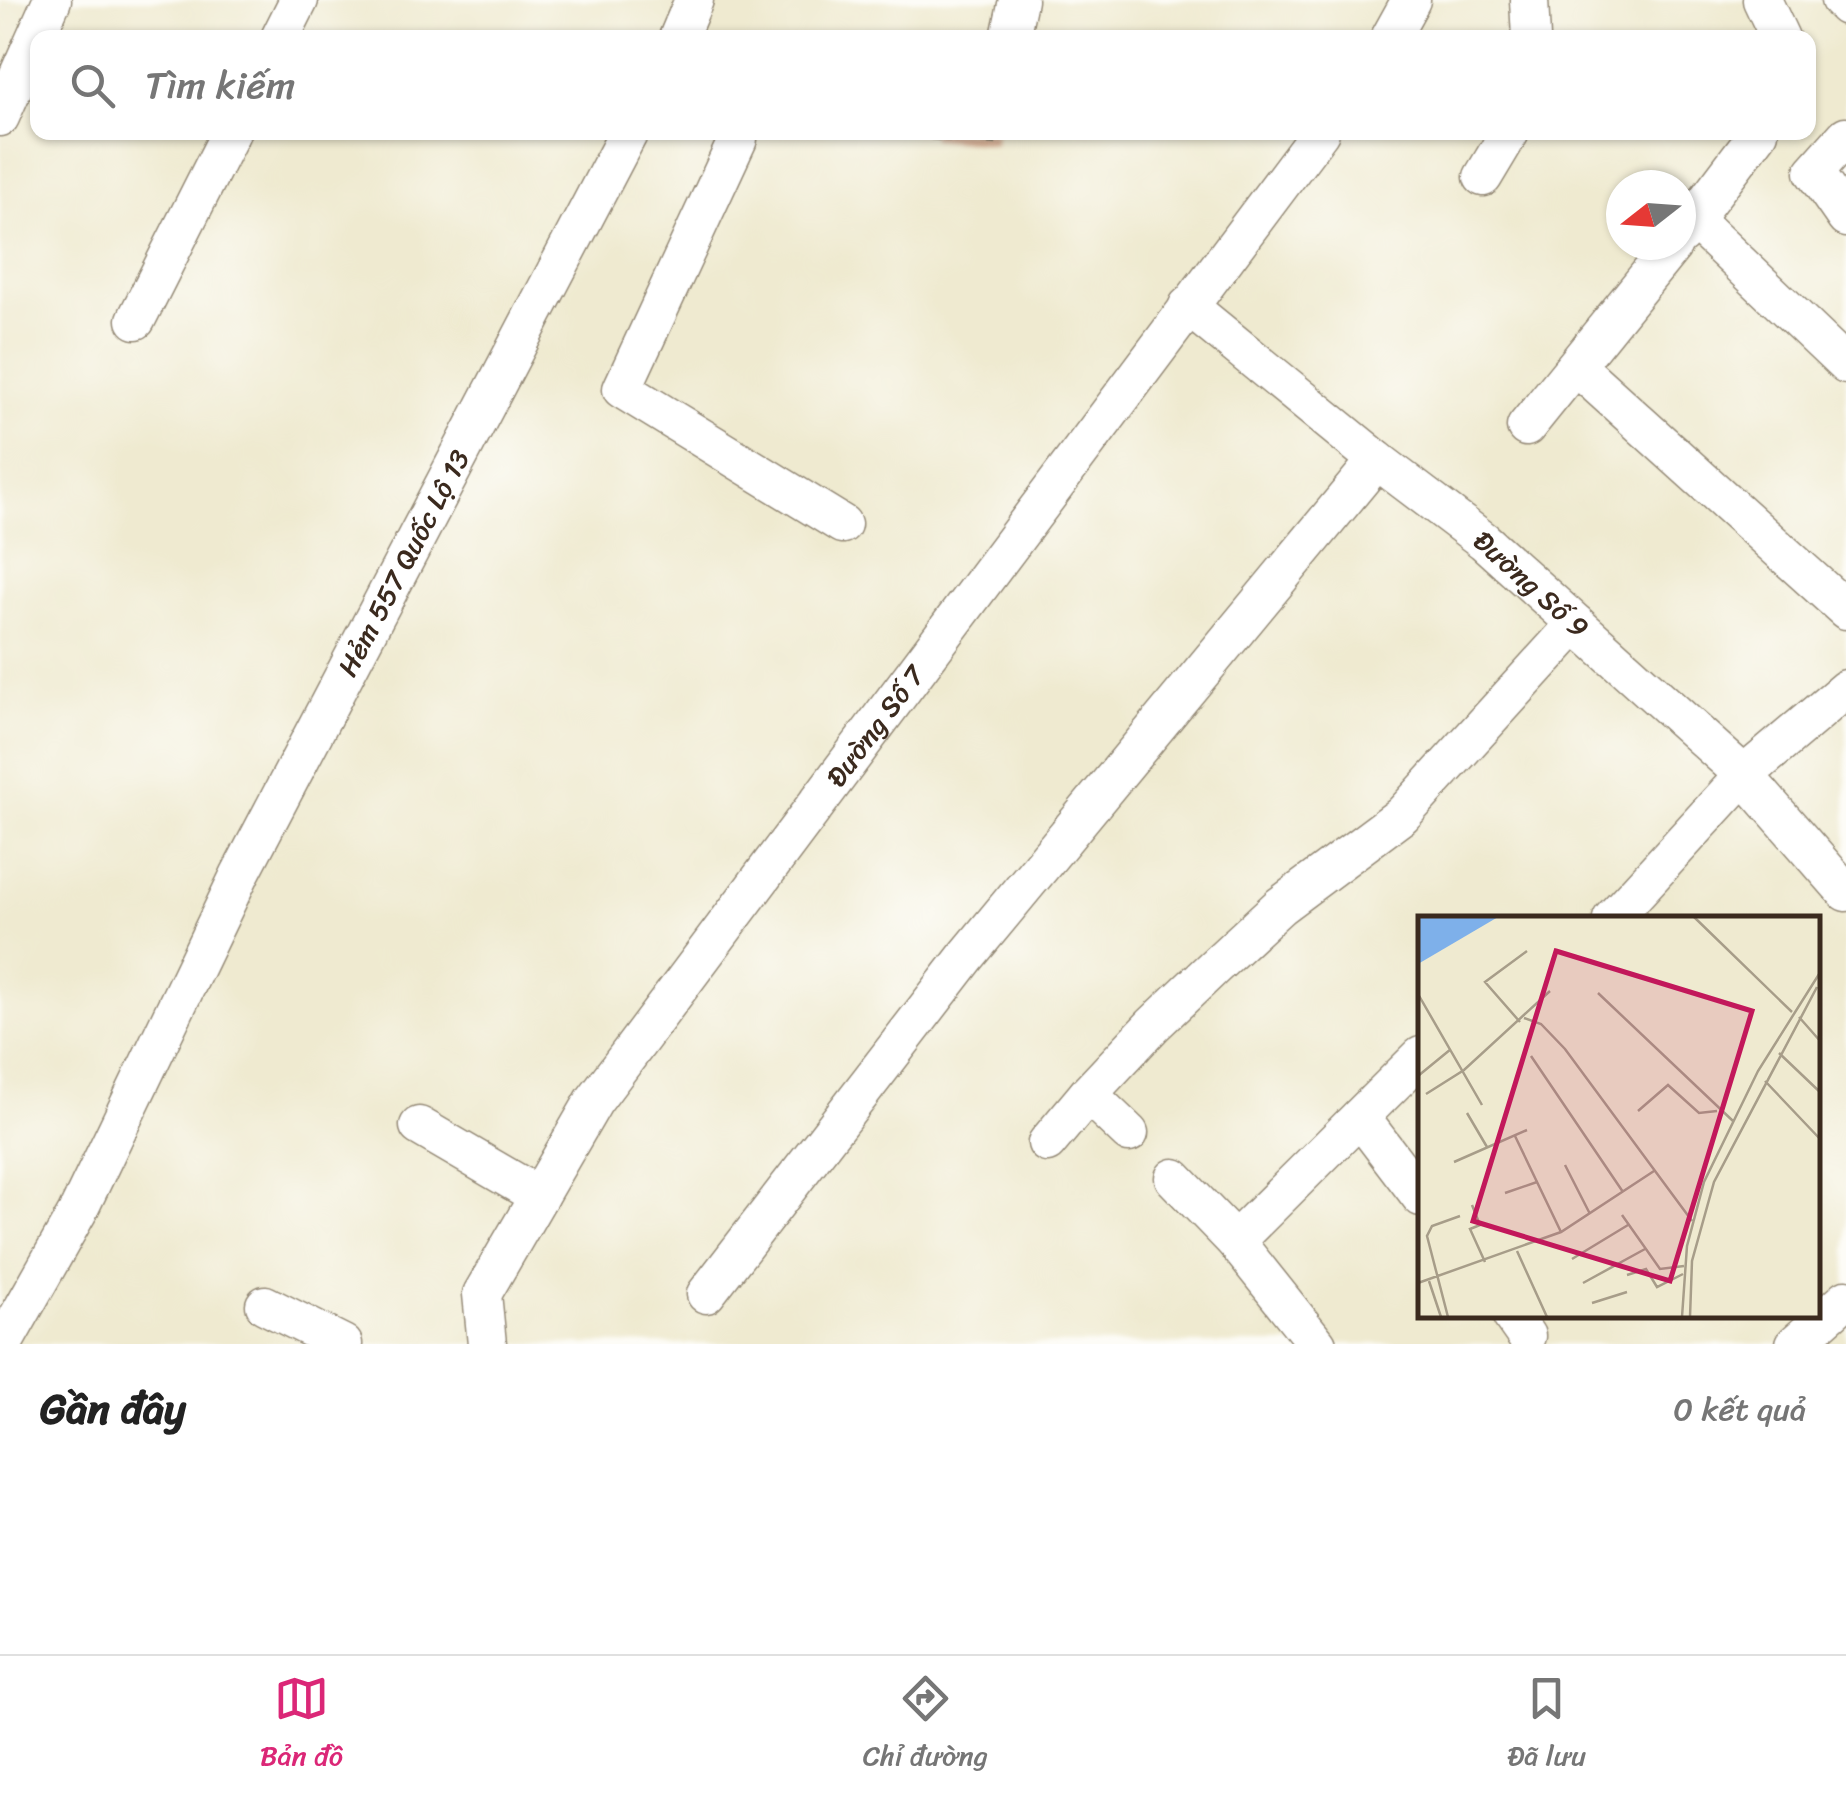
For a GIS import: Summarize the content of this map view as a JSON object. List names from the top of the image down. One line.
{"streets":{"street":["Hẻm 557 Quốc Lộ 13","Đường Số 9","Đường Số 7"]},"crossings":[["Đường Số 9","Đường Số 7"]],"north":"left","page":{"search":"Tìm kiếm","heading":["Gần đây","0 kết quả"],"nav":["Bản đồ","Chỉ đường","Đã lưu"]}}
